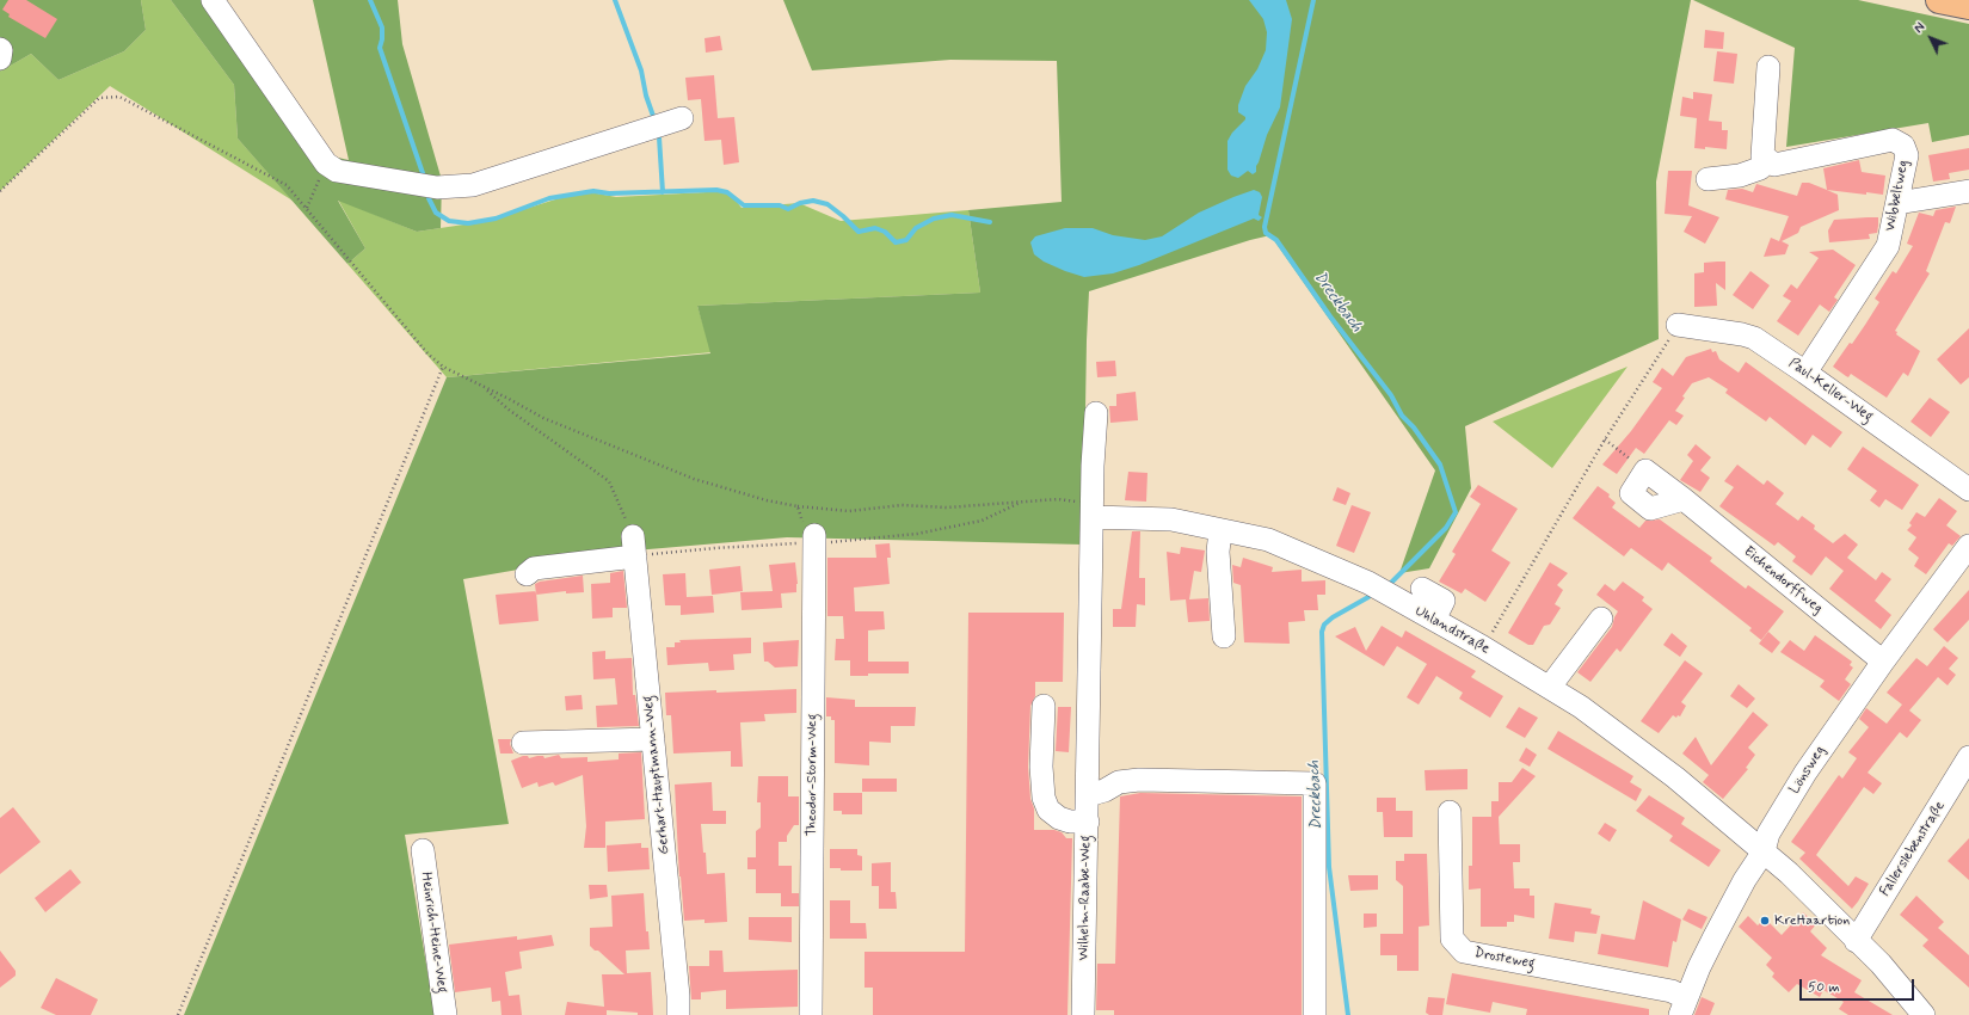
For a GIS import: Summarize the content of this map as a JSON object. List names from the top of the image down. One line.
{"streets":{"street":["Wibbeltweg","Paul-Keller-Weg","Eichendorffweg","Uhlandstraße","Lönsweg","Gerhart-Hauptmann-Weg","Theodor-Storm-Weg","Fallerslebenstraße","Wilhelm-Raabe-Weg","Heinrich-Heine-Weg","Drosteweg"]},"crossings":[["Wibbeltweg","Paul-Keller-Weg"],["Eichendorffweg","Lönsweg"],["Uhlandstraße","Lönsweg"],["Uhlandstraße","Fallerslebenstraße"],["Uhlandstraße","Wilhelm-Raabe-Weg"],["Lönsweg","Drosteweg"]],"water":["Dreckbach"],"places":["KreHaartion"],"scale_bar":"50 m","north":"top left"}
